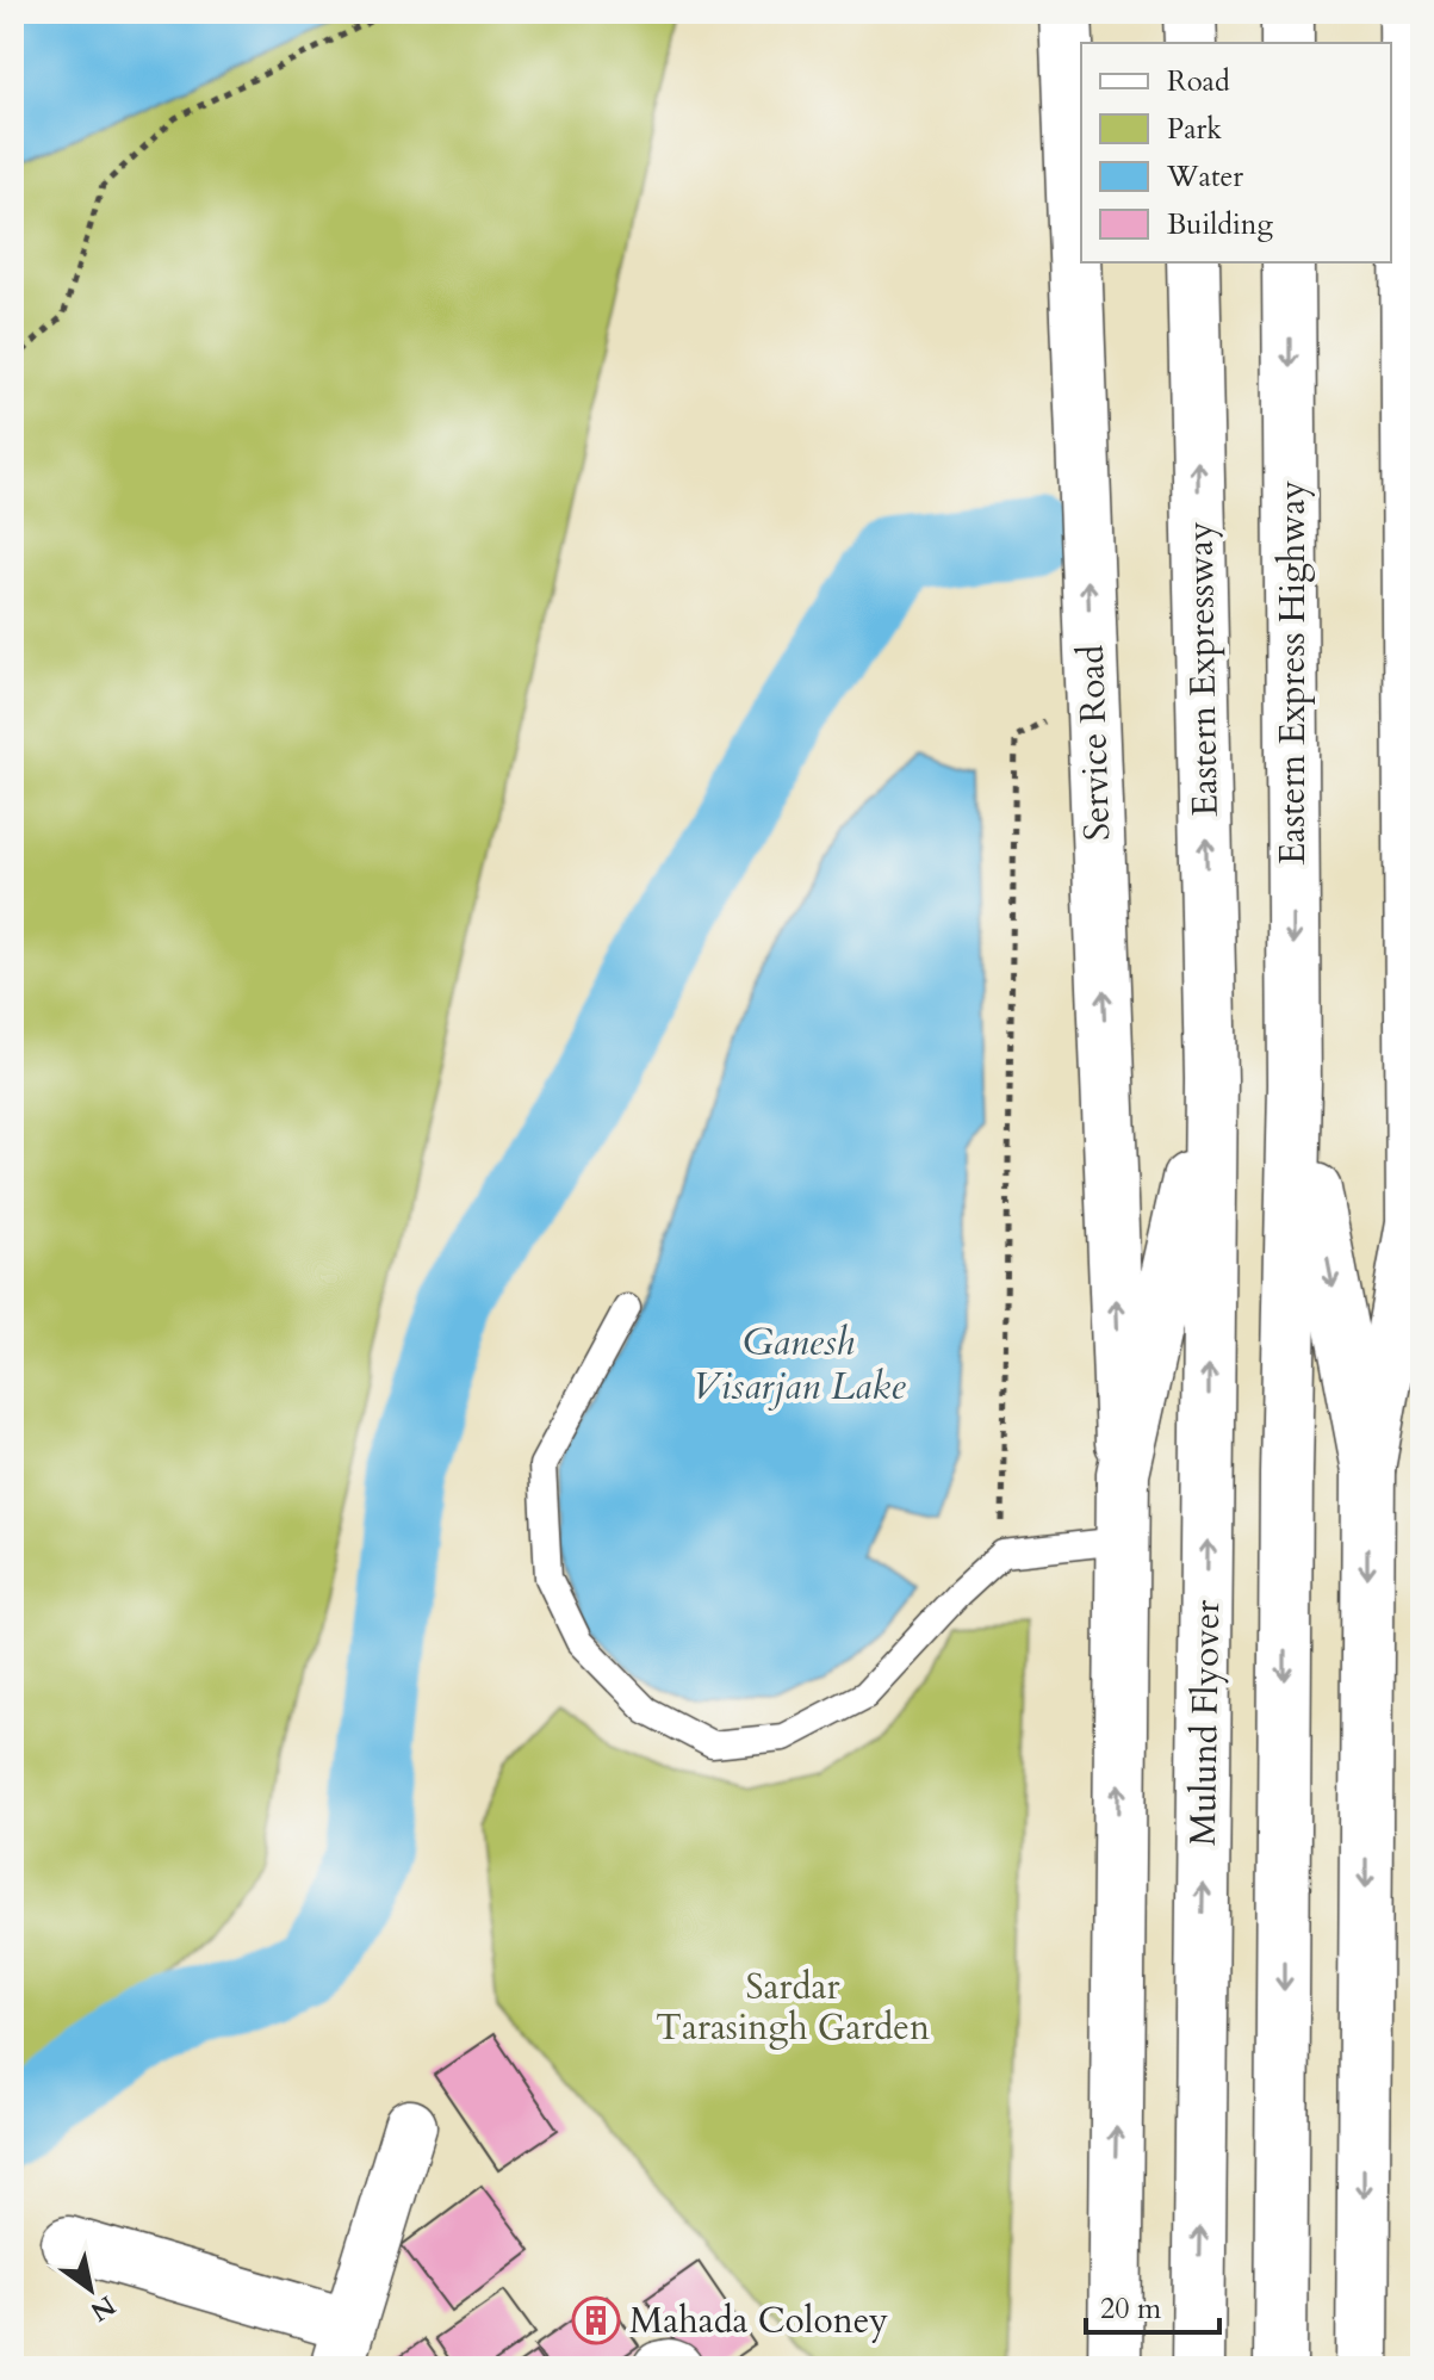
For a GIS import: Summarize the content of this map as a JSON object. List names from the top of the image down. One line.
{"streets":{"main road":["Eastern Expressway","Eastern Express Highway","Service Road","Mulund Flyover"]},"crossings":[["Eastern Expressway","Mulund Flyover"]],"water":["Ganesh Visarjan Lake"],"parks":["Sardar Tarasingh Garden"],"places":{"building":["Mahada Coloney"]},"legend":["Road","Park","Water","Building"],"scale_bar":"20 m","north":"bottom right"}
